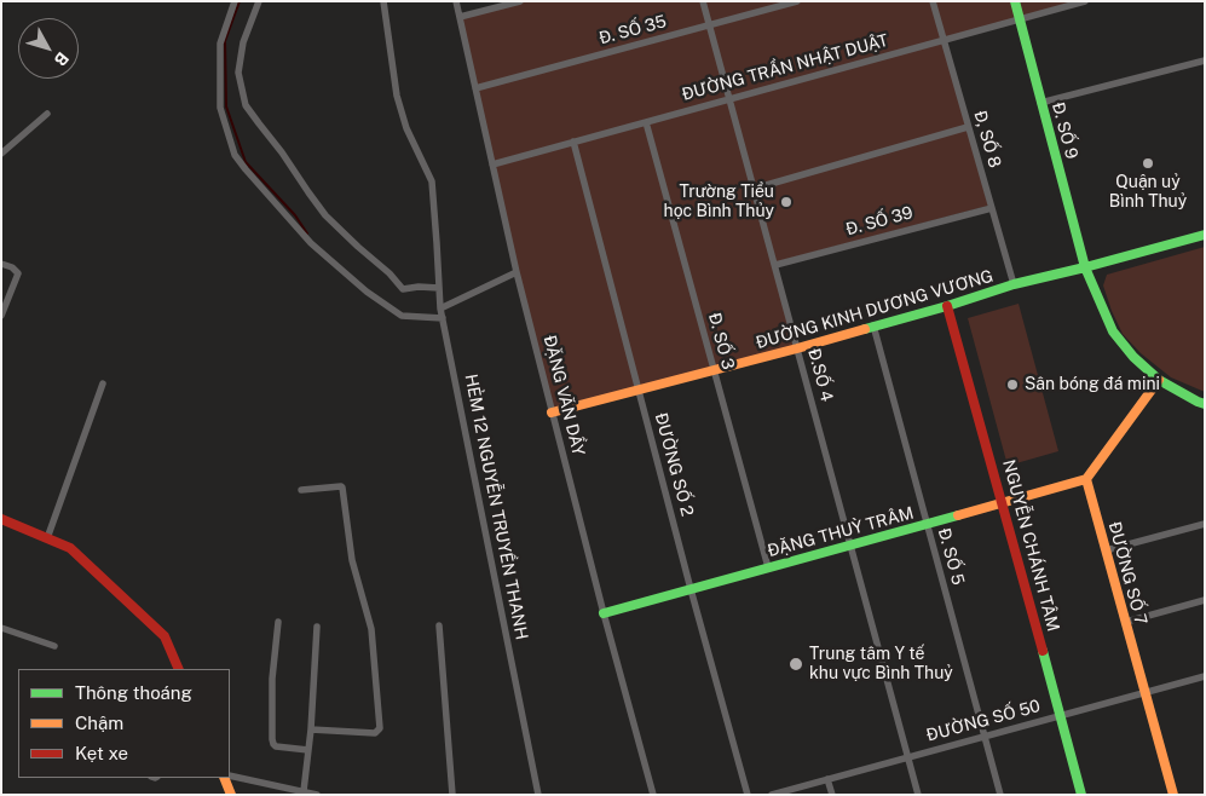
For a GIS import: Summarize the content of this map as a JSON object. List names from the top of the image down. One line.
{"streets":{"street":["Đ. SỐ 35","ĐƯỜNG TRẦN NHẬT DUẬT","Đ. SỐ 9","Đ, SỐ 8","Đ. SỐ 39","ĐƯỜNG KINH DƯƠNG VƯƠNG","Đ. SỐ 3","Đ.SỐ 4","ĐẶNG VĂN DẦY","ĐƯỜNG SỐ 2","HẺM 12 NGUYỄN TRUYỀN THANH","ĐẶNG THUỲ TRÂM","NGUYỄN CHÁNH TÂM","Đ. SỐ 5","ĐƯỜNG SỐ 7","ĐƯỜNG SỐ 50"]},"crossings":[["Đ. SỐ 35","Đ.SỐ 4"],["Đ. SỐ 35","ĐẶNG VĂN DẦY"],["ĐƯỜNG TRẦN NHẬT DUẬT","Đ. SỐ 9"],["ĐƯỜNG TRẦN NHẬT DUẬT","Đ, SỐ 8"],["ĐƯỜNG TRẦN NHẬT DUẬT","Đ. SỐ 3"],["ĐƯỜNG TRẦN NHẬT DUẬT","Đ.SỐ 4"],["ĐƯỜNG TRẦN NHẬT DUẬT","ĐẶNG VĂN DẦY"],["ĐƯỜNG TRẦN NHẬT DUẬT","ĐƯỜNG SỐ 2"],["Đ. SỐ 9","ĐƯỜNG KINH DƯƠNG VƯƠNG"],["Đ, SỐ 8","Đ. SỐ 39"],["Đ, SỐ 8","ĐƯỜNG KINH DƯƠNG VƯƠNG"],["Đ. SỐ 39","Đ.SỐ 4"],["ĐƯỜNG KINH DƯƠNG VƯƠNG","Đ. SỐ 3"],["ĐƯỜNG KINH DƯƠNG VƯƠNG","Đ.SỐ 4"],["ĐƯỜNG KINH DƯƠNG VƯƠNG","ĐẶNG VĂN DẦY"],["ĐƯỜNG KINH DƯƠNG VƯƠNG","ĐƯỜNG SỐ 2"],["ĐƯỜNG KINH DƯƠNG VƯƠNG","NGUYỄN CHÁNH TÂM"],["ĐƯỜNG KINH DƯƠNG VƯƠNG","Đ. SỐ 5"],["Đ. SỐ 3","ĐẶNG THUỲ TRÂM"],["Đ.SỐ 4","ĐẶNG THUỲ TRÂM"],["Đ.SỐ 4","ĐƯỜNG SỐ 50"],["ĐẶNG VĂN DẦY","ĐẶNG THUỲ TRÂM"],["ĐƯỜNG SỐ 2","ĐẶNG THUỲ TRÂM"],["ĐẶNG THUỲ TRÂM","NGUYỄN CHÁNH TÂM"],["ĐẶNG THUỲ TRÂM","Đ. SỐ 5"],["ĐẶNG THUỲ TRÂM","ĐƯỜNG SỐ 7"],["NGUYỄN CHÁNH TÂM","ĐƯỜNG SỐ 50"],["Đ. SỐ 5","ĐƯỜNG SỐ 50"],["ĐƯỜNG SỐ 7","ĐƯỜNG SỐ 50"]],"places":["Quận uỷ Bình Thuỷ","Trường Tiểu học Bình Thủy","Sân bóng đá mini","Trung tâm Y tế khu vực Bình Thuỷ"],"legend":["Thông thoáng","Chậm","Kẹt xe"],"north":"bottom right"}
